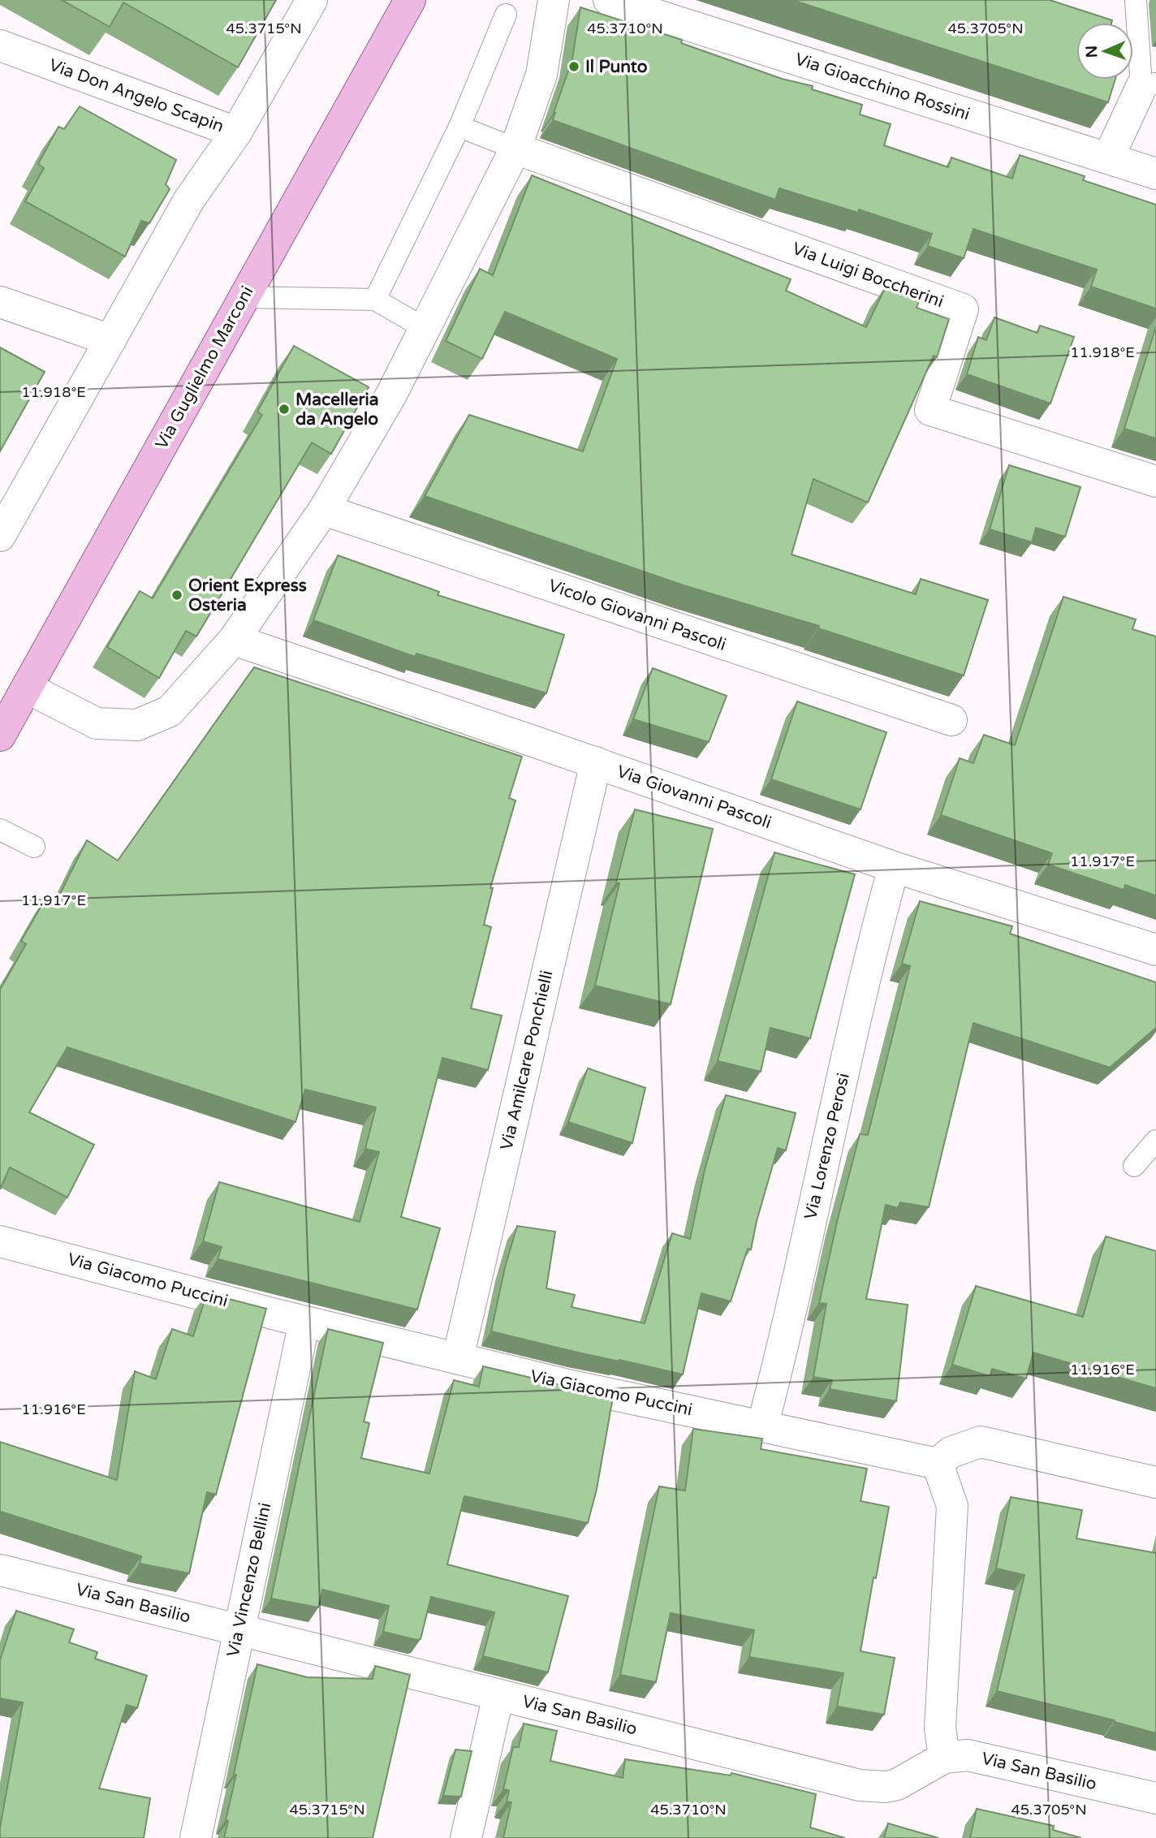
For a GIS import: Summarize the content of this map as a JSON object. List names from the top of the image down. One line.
{"streets":{"main road":["Via Guglielmo Marconi"],"street":["Via Gioacchino Rossini","Via Don Angelo Scapin","Via Luigi Boccherini","Vicolo Giovanni Pascoli","Via Giovanni Pascoli","Via Amilcare Ponchielli","Via Lorenzo Perosi","Via Giacomo Puccini","Via Vincenzo Bellini","Via San Basilio"]},"crossings":[["Via Giovanni Pascoli","Via Amilcare Ponchielli"],["Via Giovanni Pascoli","Via Lorenzo Perosi"],["Via Amilcare Ponchielli","Via Giacomo Puccini"],["Via Lorenzo Perosi","Via Giacomo Puccini"],["Via Giacomo Puccini","Via Vincenzo Bellini"],["Via Vincenzo Bellini","Via San Basilio"]],"places":["Il Punto","Macelleria da Angelo","Orient Express Osteria"],"north":"left","coordinates":["45.3715°N","45.3710°N","45.3705°N","11.918°E","11.917°E","11.916°E"]}
